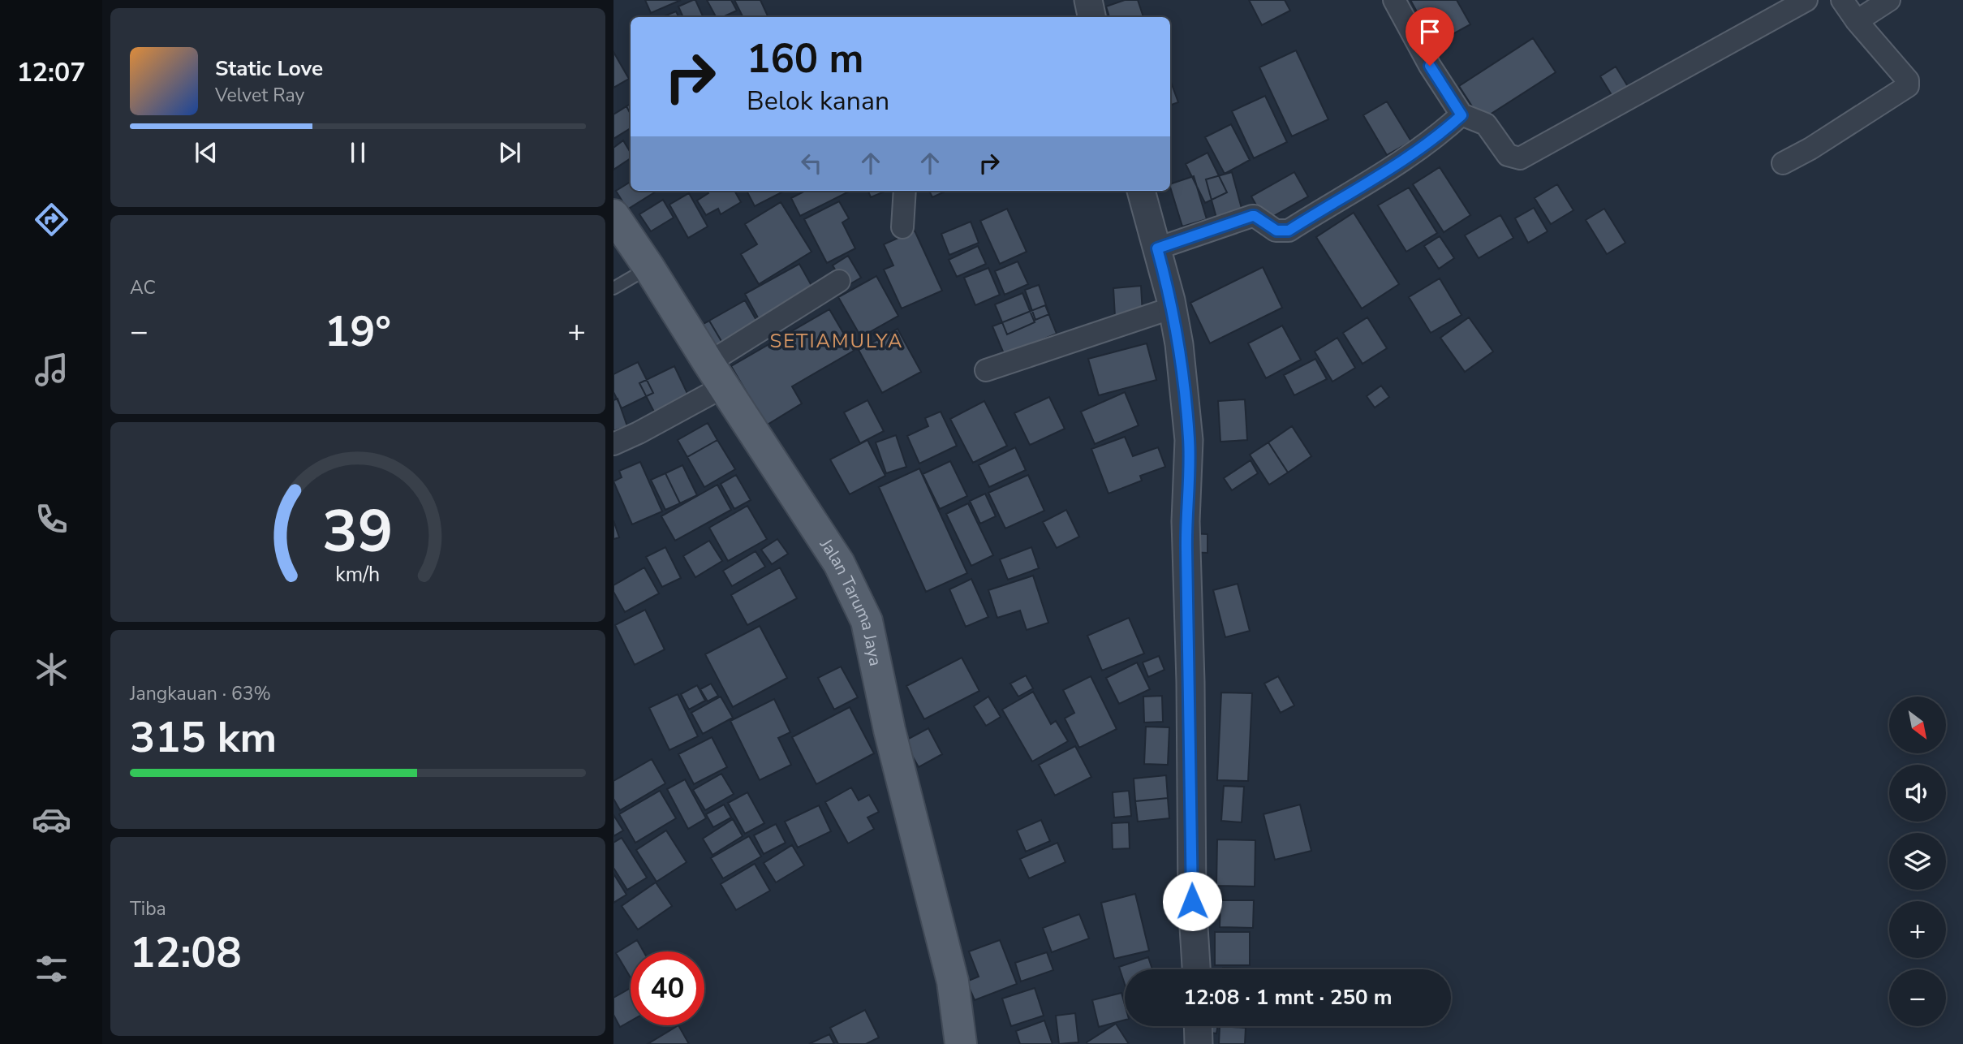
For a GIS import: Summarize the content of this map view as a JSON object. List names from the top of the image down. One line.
{"streets":{"main road":["Jalan Taruma Jaya"]},"districts":["SETIAMULYA"],"north":"bottom right","page":{"tabs":"12:07","turn":["160 m","Belok kanan"],"song":["Static Love","Velvet Ray"],"tile":["AC",["Jangkauan · 63%","315 km"],["Tiba","12:08"]],"heat":["−","19°","+"],"map_buttons":["+","−"],"limit":"40","trip":"12:08 · 1 mnt · 250 m","gauge":["39","km/h"]}}
